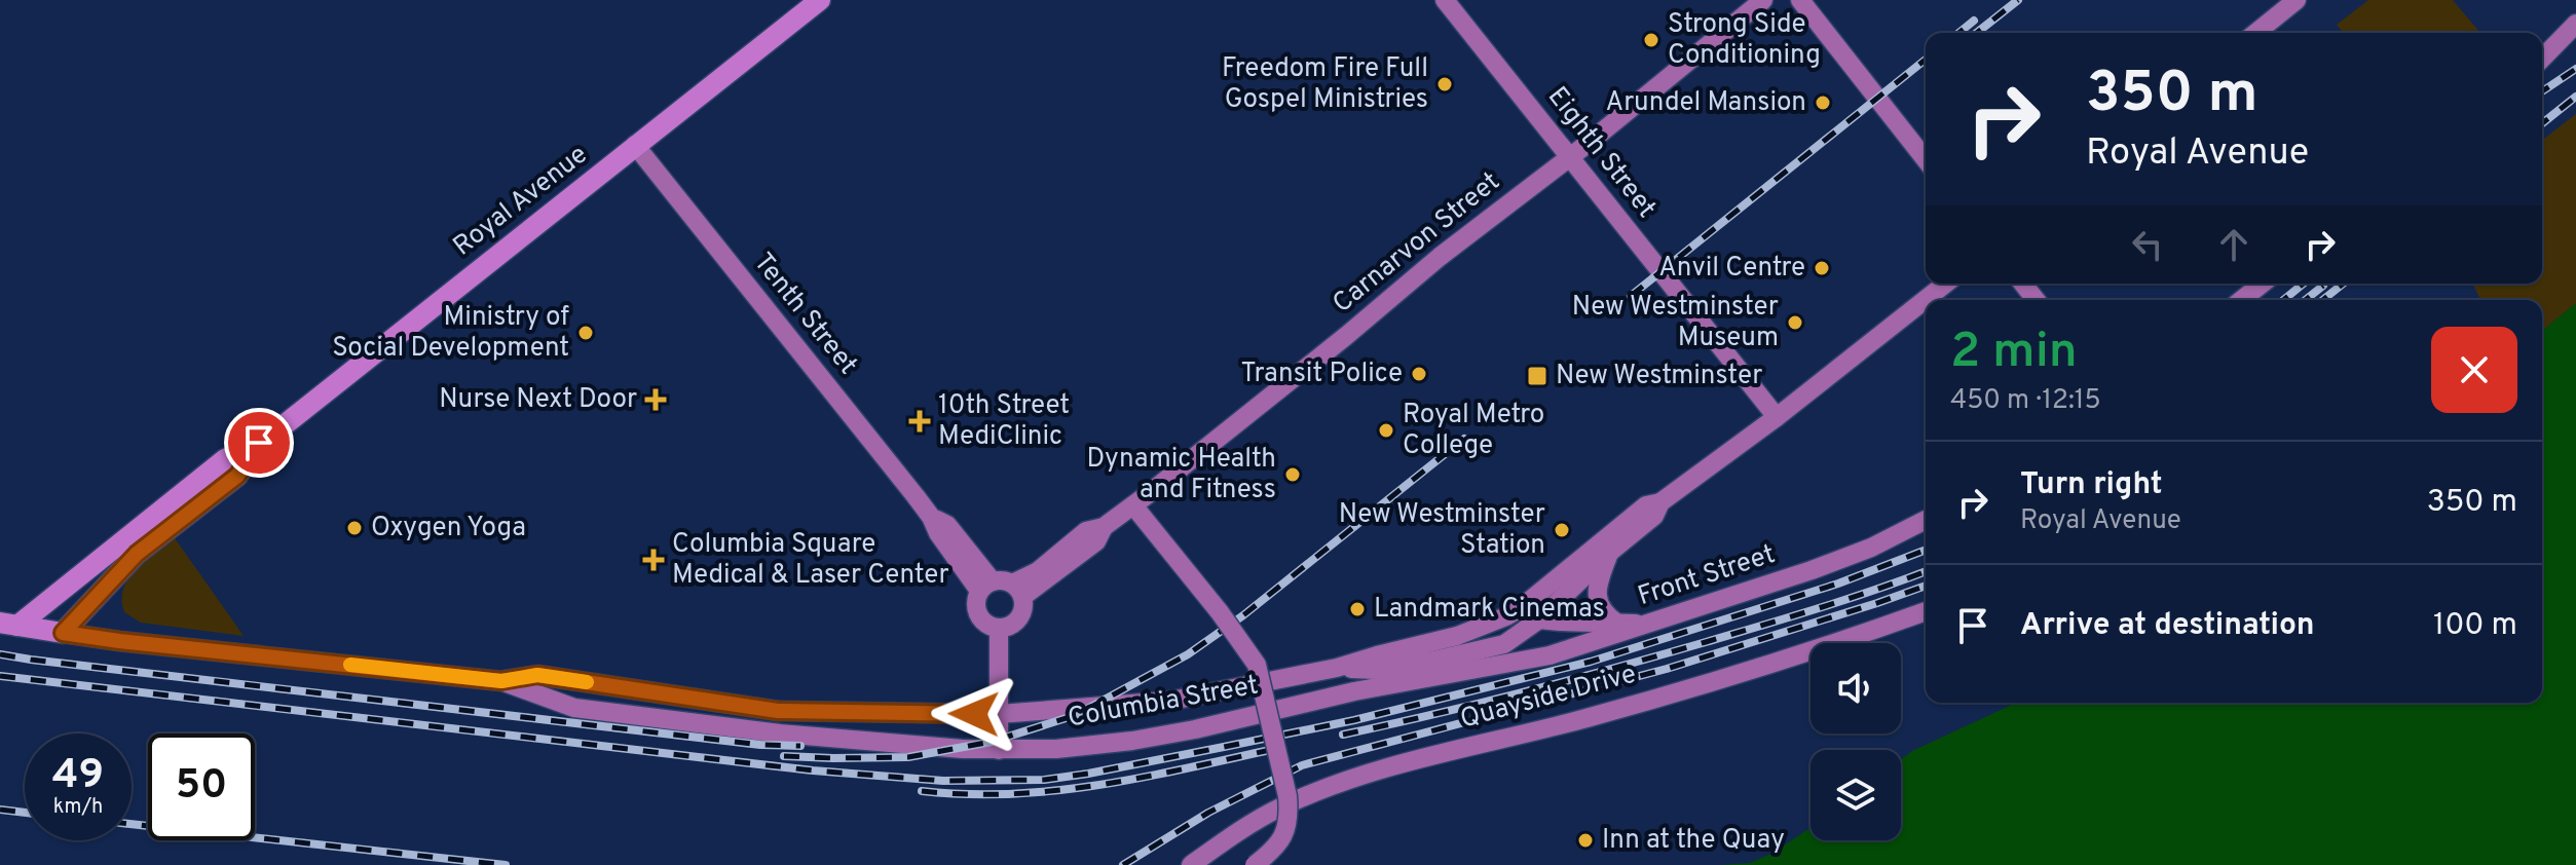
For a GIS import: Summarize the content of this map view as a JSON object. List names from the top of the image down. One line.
{"streets":{"main road":["Royal Avenue"],"street":["Eighth Street","Carnarvon Street","Tenth Street","Front Street","Quayside Drive","Columbia Street"]},"crossings":[["Eighth Street","Carnarvon Street"],["Eighth Street","Columbia Street"],["Royal Avenue","Tenth Street"],["Royal Avenue","Columbia Street"],["Carnarvon Street","Tenth Street"],["Front Street","Columbia Street"]],"places":{"other":["Strong Side Conditioning","Freedom Fire Full Gospel Ministries","Arundel Mansion","Anvil Centre","New Westminster Museum","Ministry of Social Development","Transit Police","Royal Metro College","Dynamic Health and Fitness","Oxygen Yoga","New Westminster Station","Landmark Cinemas","Inn at the Quay"],"transit":["New Westminster"],"health":["Nurse Next Door","10th Street MediClinic","Columbia Square Medical & Laser Center"]},"page":{"turn":["350 m","Royal Avenue"],"heading":["2 min","450 m · 12:15"],"list":[{"name":"Turn right","note":"Royal Avenue","value":"350 m"},{"name":"Arrive at destination","value":"100 m"}],"speed":"49 km/h","limit":"50"}}
